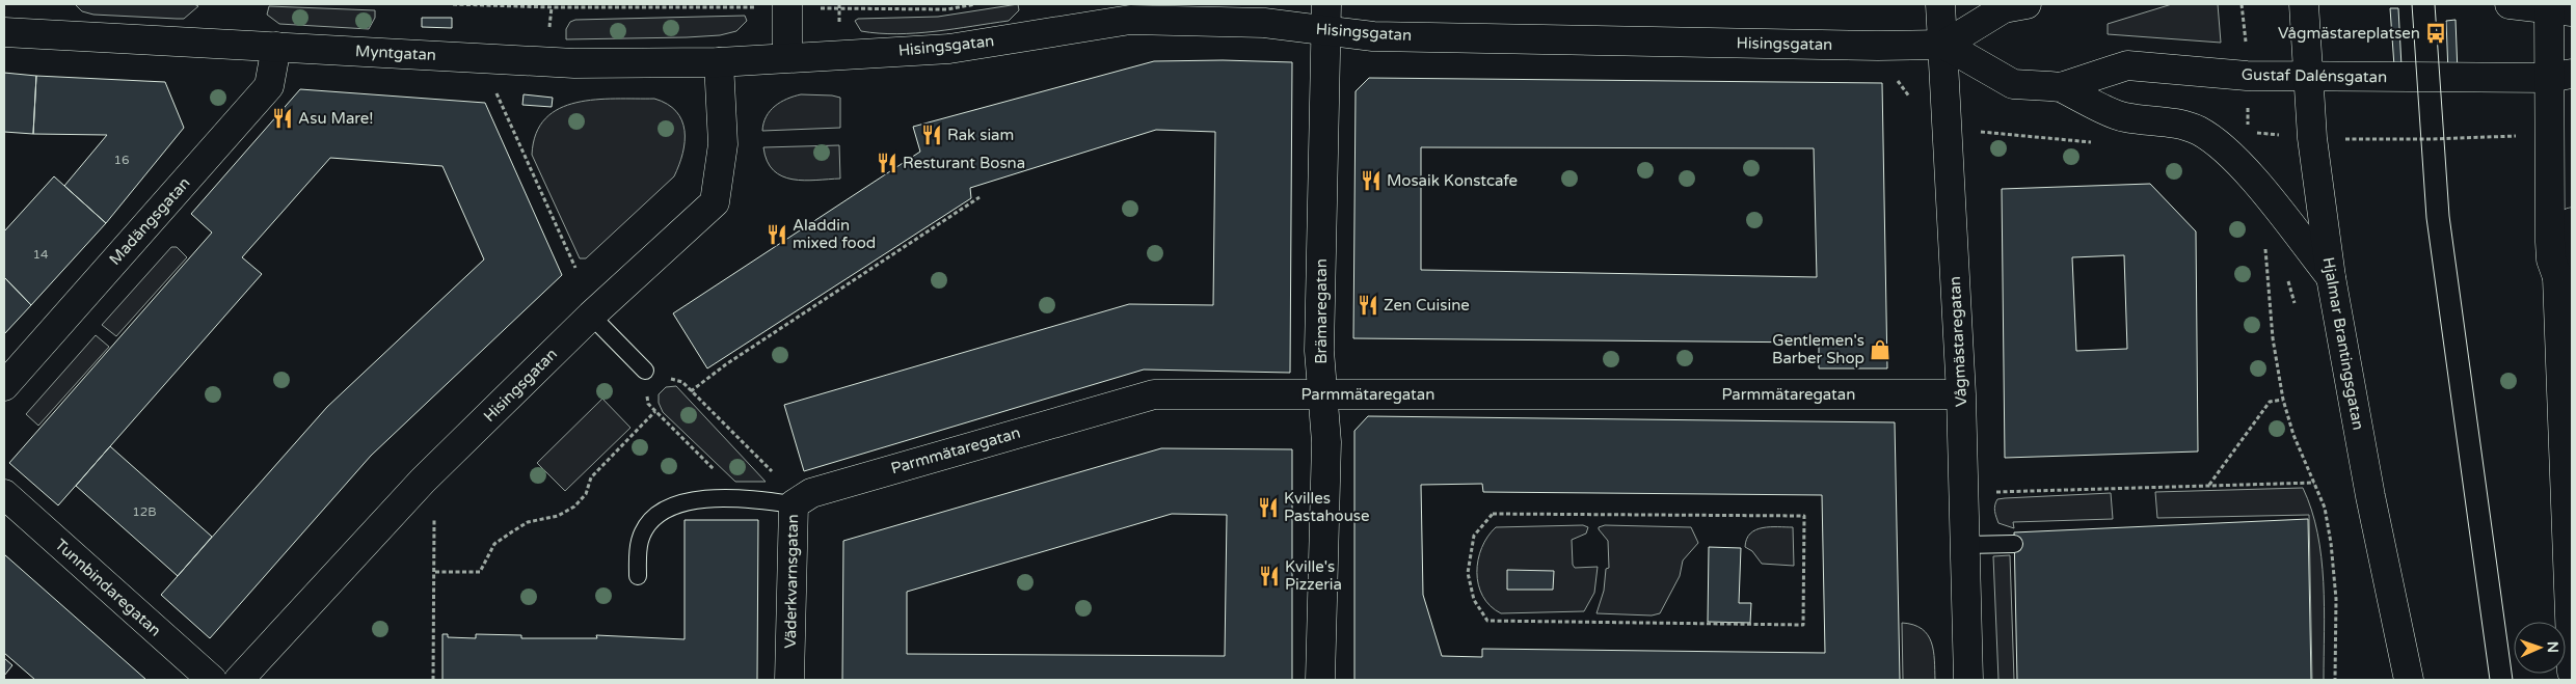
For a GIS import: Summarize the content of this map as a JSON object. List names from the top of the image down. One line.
{"streets":{"street":["Hisingsgatan","Myntgatan","Gustaf Dalénsgatan","Madängsgatan","Brämaregatan","Vågmästaregatan","Hjalmar Brantingsgatan","Parmmätaregatan","Väderkvarnsgatan","Tunnbindaregatan"]},"crossings":[["Hisingsgatan","Myntgatan"],["Hisingsgatan","Gustaf Dalénsgatan"],["Hisingsgatan","Brämaregatan"],["Hisingsgatan","Vågmästaregatan"],["Myntgatan","Madängsgatan"],["Gustaf Dalénsgatan","Vågmästaregatan"],["Gustaf Dalénsgatan","Hjalmar Brantingsgatan"],["Brämaregatan","Parmmätaregatan"],["Vågmästaregatan","Parmmätaregatan"],["Parmmätaregatan","Väderkvarnsgatan"]],"places":{"bus stop":["Vågmästareplatsen"],"restaurant":["Asu Mare!","Rak siam","Resturant Bosna","Mosaik Konstcafe","Aladdin mixed food","Zen Cuisine","Kvilles Pastahouse","Kville's Pizzeria"],"shop":["Gentlemen's Barber Shop"]},"house_numbers":["16","14","12B"],"north":"right"}
